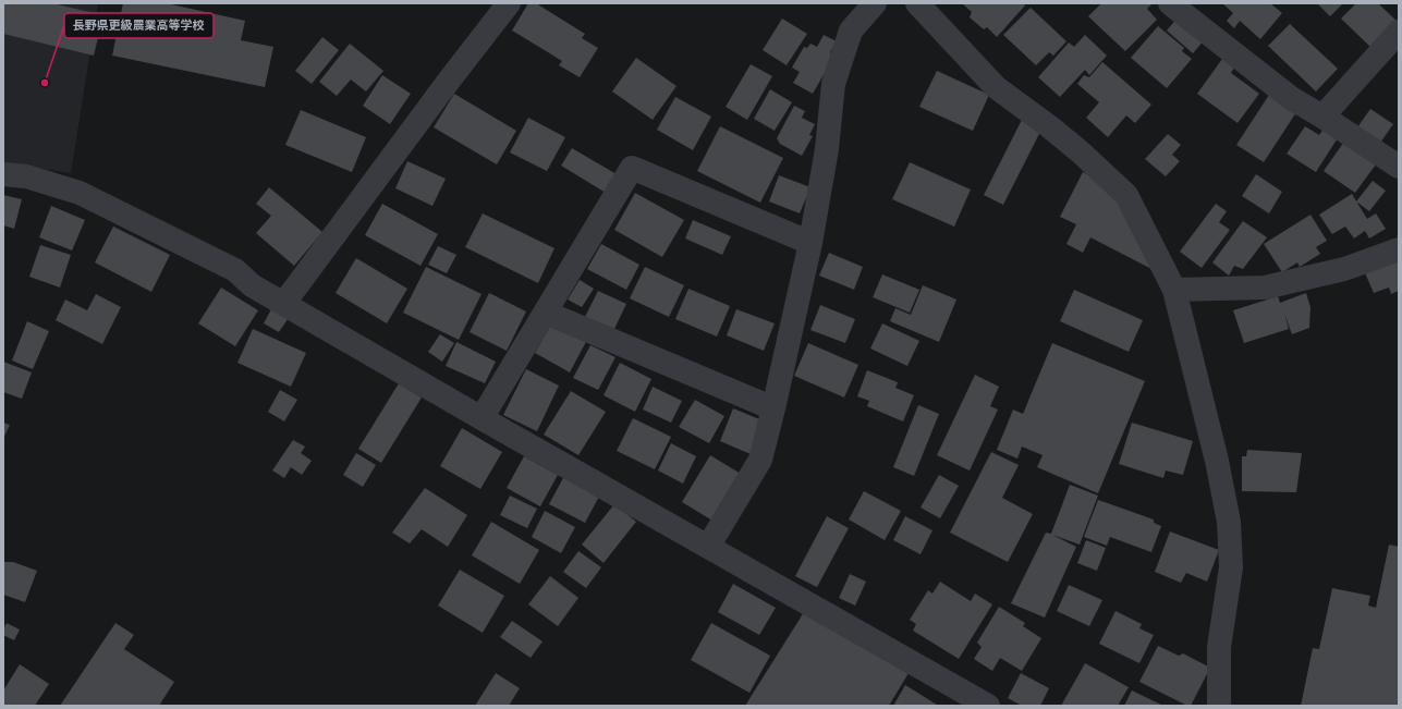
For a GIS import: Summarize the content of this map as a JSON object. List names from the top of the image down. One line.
{"places":["長野県更級農業高等学校"]}
